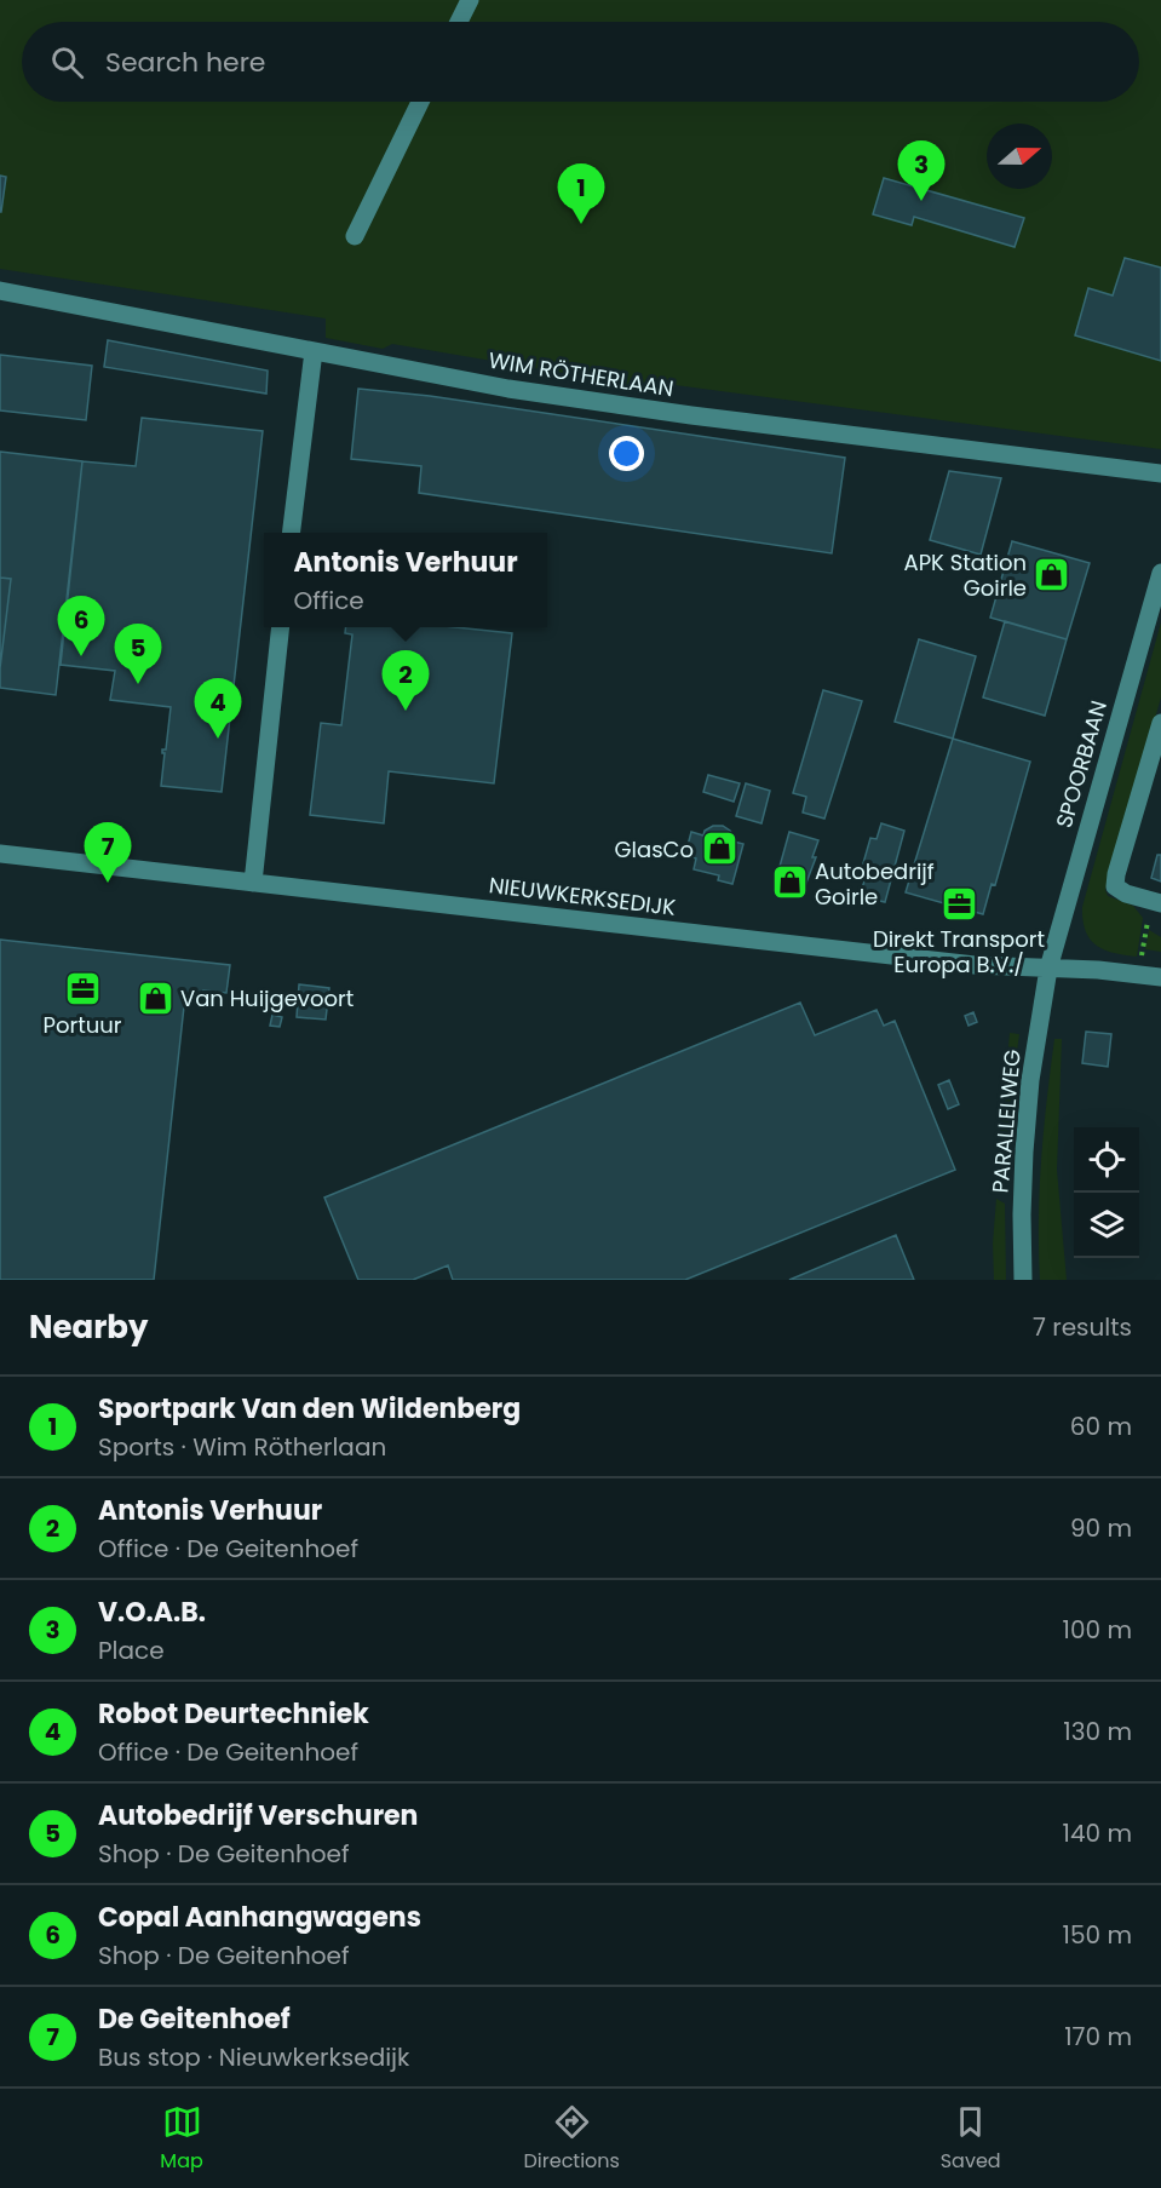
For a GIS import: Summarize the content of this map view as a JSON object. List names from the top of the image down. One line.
{"streets":{"street":["WIM RÖTHERLAAN","SPOORBAAN","NIEUWKERKSEDIJK","PARALLELWEG"]},"crossings":[["SPOORBAAN","NIEUWKERKSEDIJK"],["SPOORBAAN","PARALLELWEG"],["NIEUWKERKSEDIJK","PARALLELWEG"]],"places":{"shop":["APK Station Goirle","GlasCo","Autobedrijf Goirle","Van Huijgevoort"],"office":["Direkt Transport Europa B.V./","Portuur"]},"north":"right","page":{"search":"Search here","pins":["3","1","6","5","2","4","7"],"popup":["Antonis Verhuur","Office"],"heading":["Nearby","7 results"],"list":[{"mark":"1","name":"Sportpark Van den Wildenberg","note":"Sports · Wim Rötherlaan","value":"60 m"},{"mark":"2","name":"Antonis Verhuur","note":"Office · De Geitenhoef","value":"90 m"},{"mark":"3","name":"V.O.A.B.","note":"Place","value":"100 m"},{"mark":"4","name":"Robot Deurtechniek","note":"Office · De Geitenhoef","value":"130 m"},{"mark":"5","name":"Autobedrijf Verschuren","note":"Shop · De Geitenhoef","value":"140 m"},{"mark":"6","name":"Copal Aanhangwagens","note":"Shop · De Geitenhoef","value":"150 m"},{"mark":"7","name":"De Geitenhoef","note":"Bus stop · Nieuwkerksedijk","value":"170 m"}],"nav":["Map","Directions","Saved"]}}
